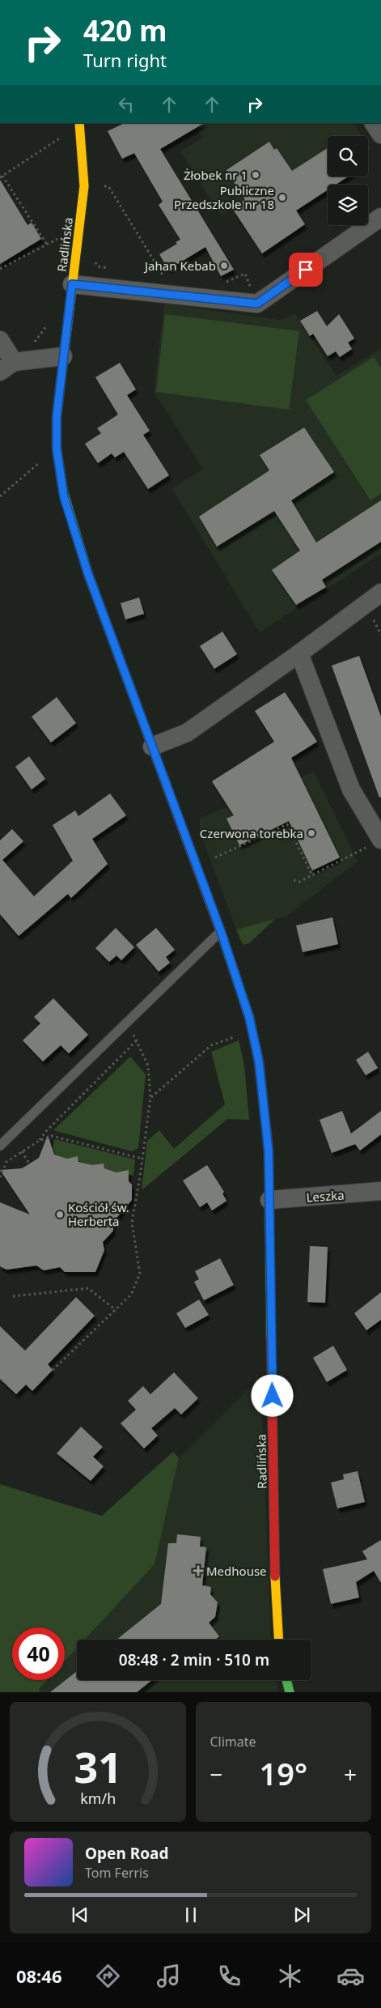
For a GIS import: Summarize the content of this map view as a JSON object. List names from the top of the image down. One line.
{"streets":{"street":["Radlińska","Leszka"]},"crossings":[["Radlińska","Leszka"]],"places":{"other":["Żłobek nr 1","Publiczne Przedszkole nr 18","Jahan Kebab","Czerwona torebka","Kościół św. Herberta"],"health":["Medhouse"]},"page":{"turn":["420 m","Turn right"],"limit":"40","trip":"08:48 · 2 min · 510 m","tile":"Climate","heat":["−","19°","+"],"song":["Open Road","Tom Ferris"],"tabs":"08:46","gauge":["31","km/h"]}}
